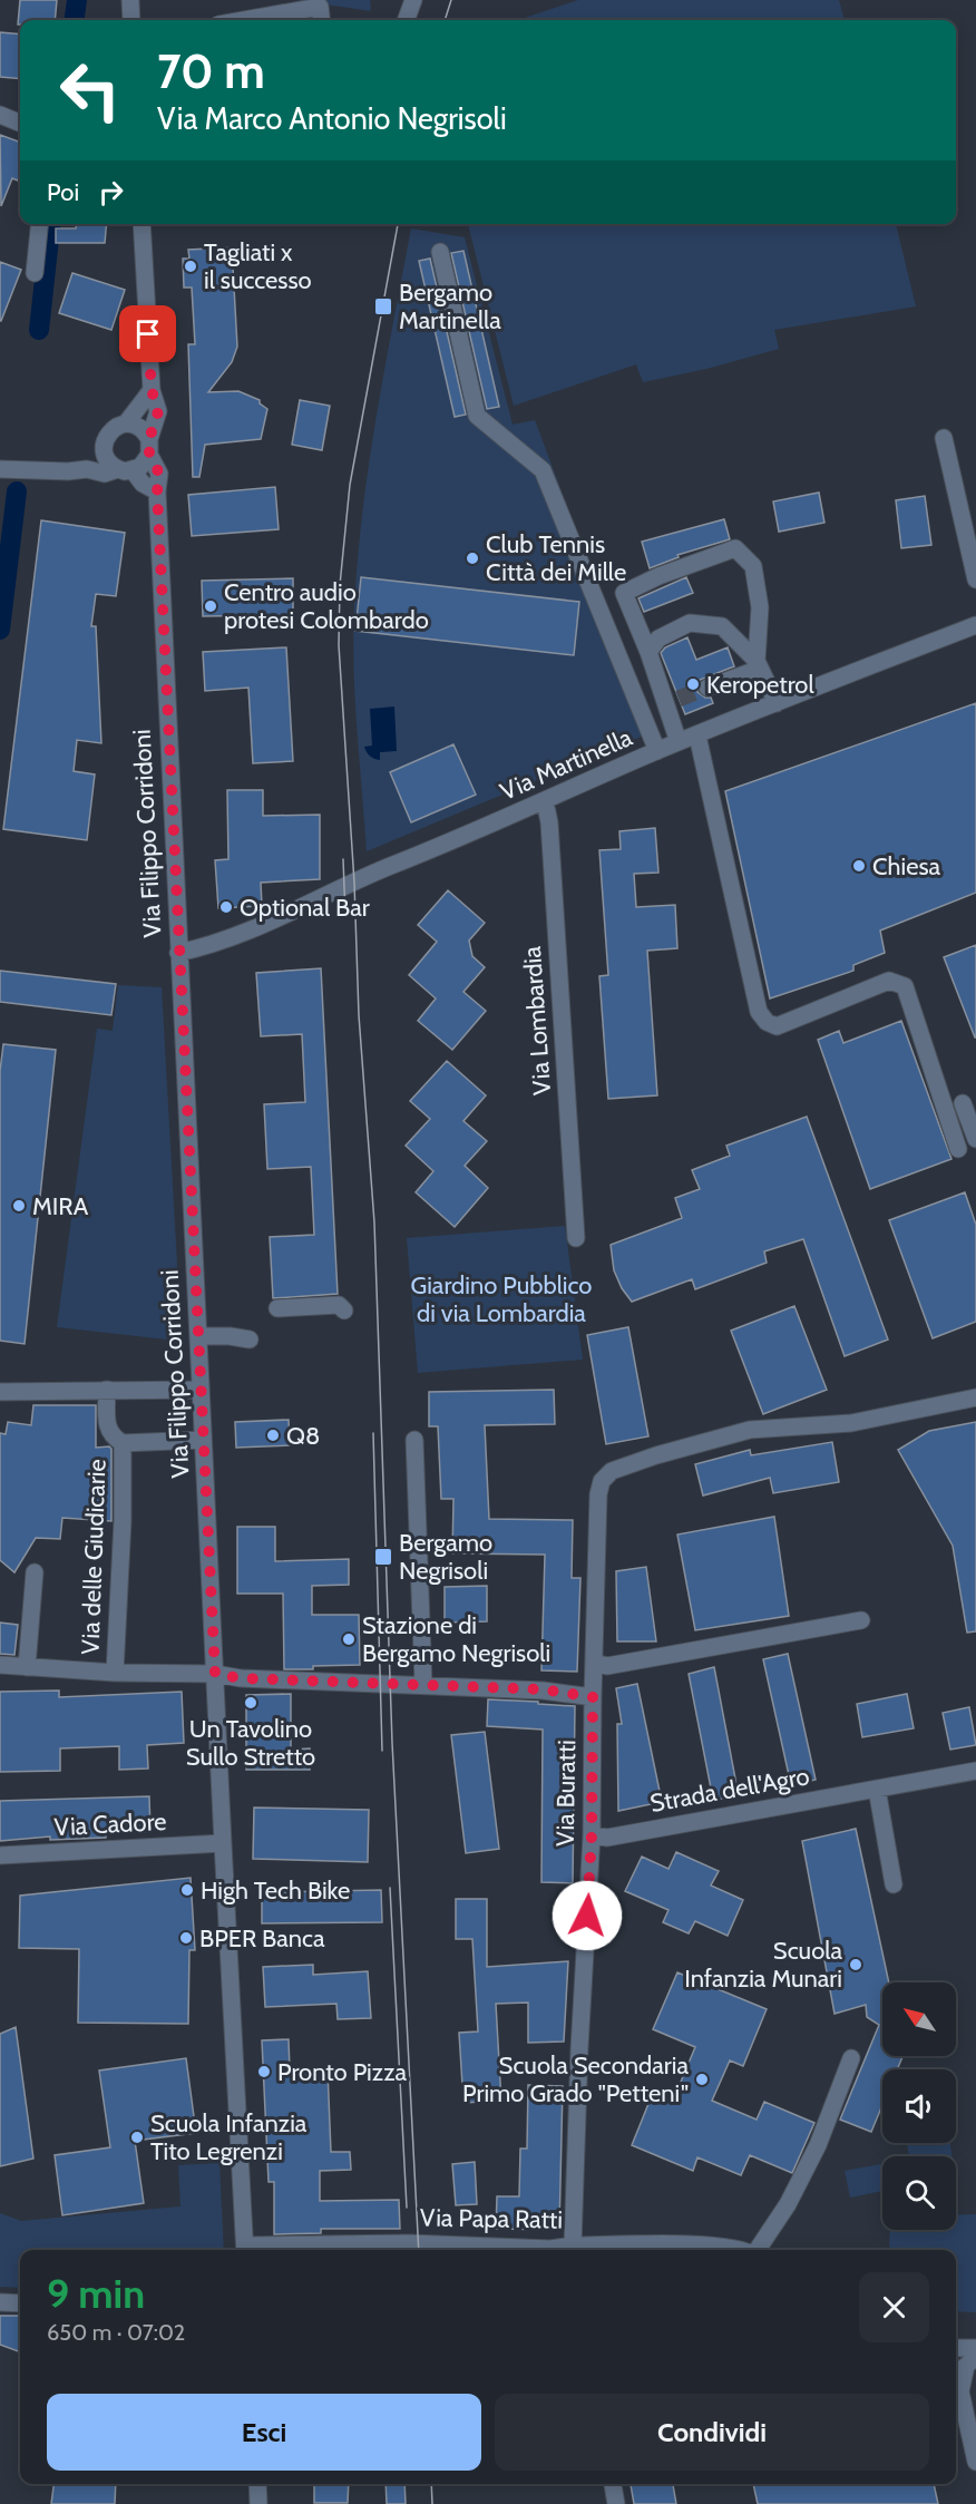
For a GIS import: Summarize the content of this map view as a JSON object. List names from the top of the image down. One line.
{"streets":{"street":["Via Martinella","Via Filippo Corridoni","Via Lombardia","Via delle Giudicarie","Strada dell'Agro","Via Buratti","Via Cadore","Via Papa Ratti"]},"crossings":[["Via Martinella","Via Filippo Corridoni"],["Via Martinella","Via Lombardia"],["Via Filippo Corridoni","Via delle Giudicarie"],["Via Filippo Corridoni","Via Cadore"],["Via Filippo Corridoni","Via Papa Ratti"],["Strada dell'Agro","Via Buratti"],["Via Buratti","Via Papa Ratti"]],"parks":["Giardino Pubblico di via Lombardia"],"places":{"other":["Tagliati x il successo","Club Tennis Città dei Mille","Centro audio protesi Colombardo","Keropetrol","Chiesa","Optional Bar","MIRA","Q8","Stazione di Bergamo Negrisoli","Un Tavolino Sullo Stretto","High Tech Bike","BPER Banca","Scuola Infanzia Munari","Pronto Pizza","Scuola Secondaria Primo Grado \"Petteni\"","Scuola Infanzia Tito Legrenzi"],"transit":["Bergamo Martinella","Bergamo Negrisoli"]},"north":"top left","page":{"turn":["70 m","Via Marco Antonio Negrisoli"],"then":"Poi","heading":["9 min","650 m · 07:02"],"buttons":["Esci","Condividi"]}}
